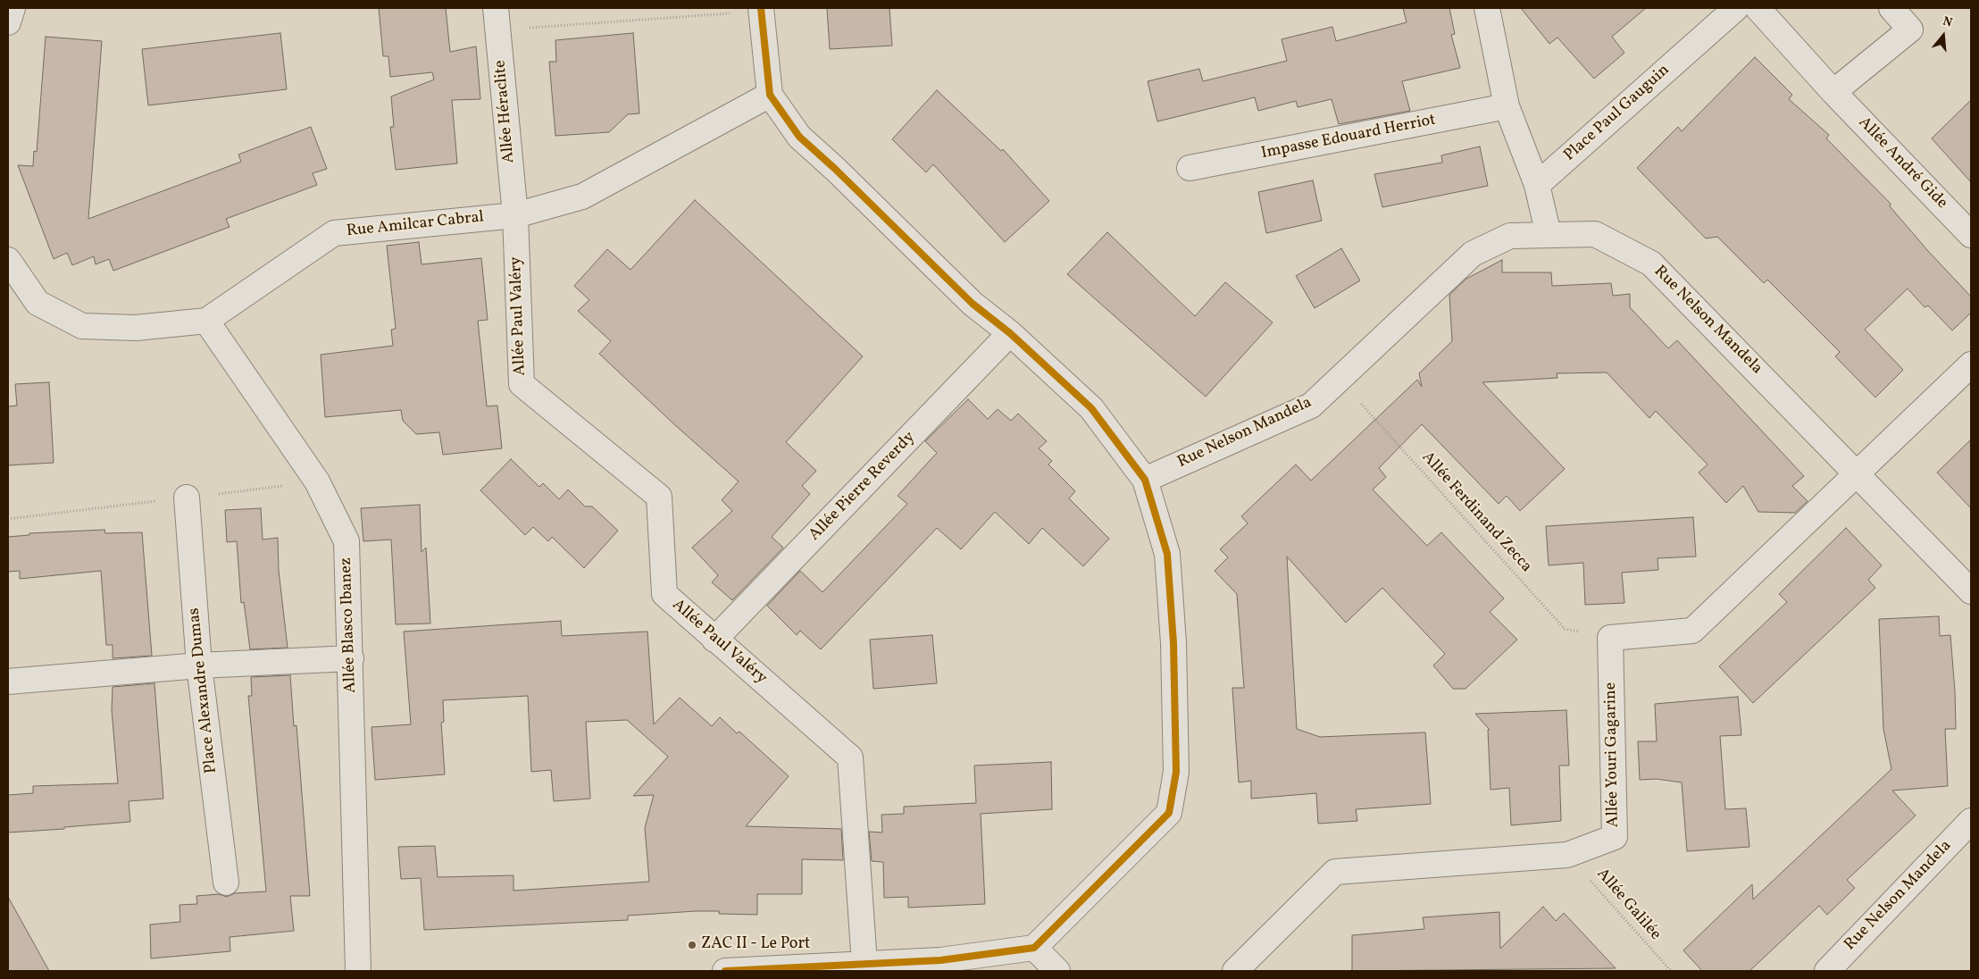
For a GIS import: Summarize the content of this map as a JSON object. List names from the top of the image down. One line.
{"streets":{"street":["Allée Héraclite","Place Paul Gauguin","Impasse Edouard Herriot","Allée André Gide","Rue Amilcar Cabral","Allée Paul Valéry","Rue Nelson Mandela","Allée Pierre Reverdy","Allée Blasco Ibanez","Place Alexandre Dumas","Allée Youri Gagarine"],"path":["Allée Ferdinand Zecca","Allée Galilée"]},"crossings":[["Allée Héraclite","Rue Amilcar Cabral"],["Allée Héraclite","Allée Paul Valéry"],["Rue Amilcar Cabral","Allée Paul Valéry"],["Rue Amilcar Cabral","Allée Blasco Ibanez"],["Allée Paul Valéry","Allée Pierre Reverdy"],["Rue Nelson Mandela","Allée Ferdinand Zecca"],["Allée Ferdinand Zecca","Allée Youri Gagarine"],["Allée Youri Gagarine","Allée Galilée"]],"places":["ZAC II - Le Port"],"north":"top"}
